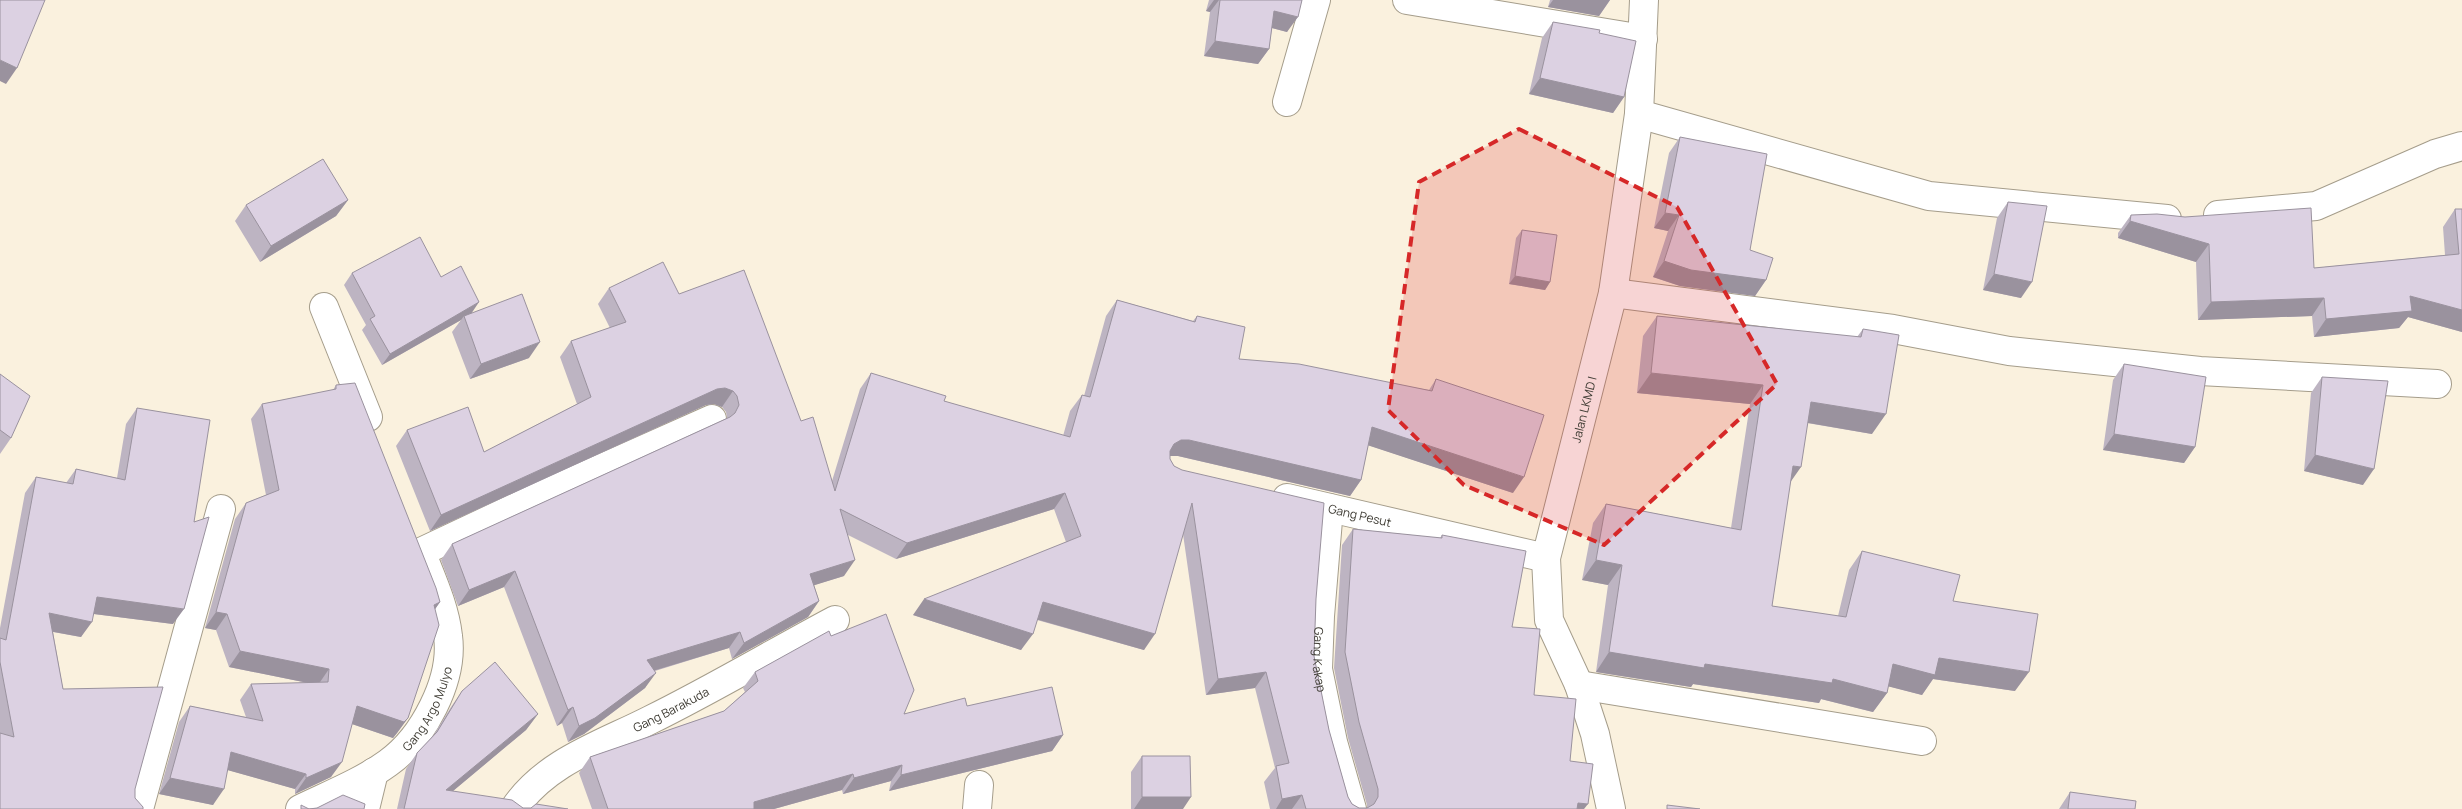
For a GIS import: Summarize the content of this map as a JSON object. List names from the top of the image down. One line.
{"streets":{"street":["Jalan LKMD I","Gang Pesut","Gang Kakap","Gang Argo Mulyo","Gang Barakuda"]},"crossings":[["Jalan LKMD I","Gang Pesut"],["Gang Pesut","Gang Kakap"]]}
